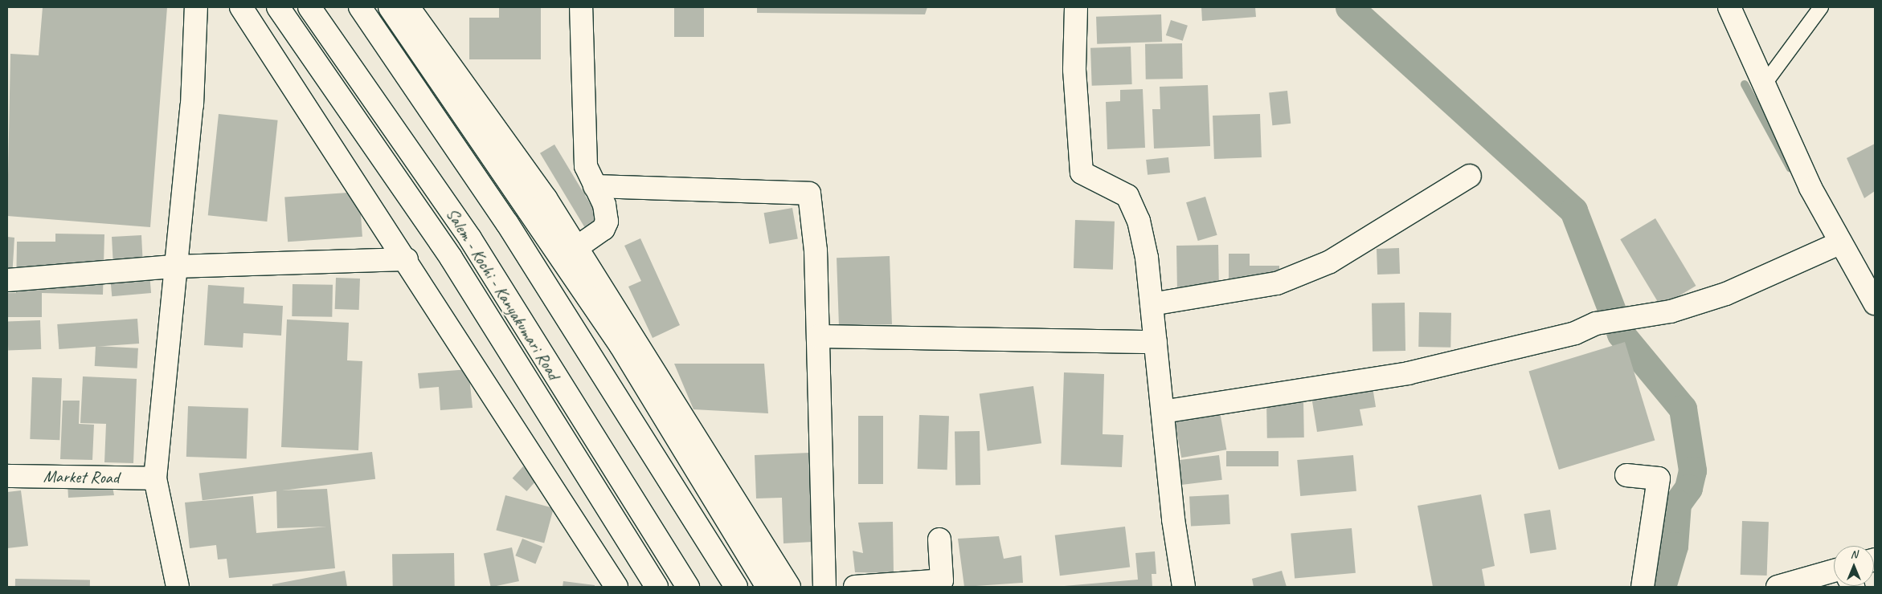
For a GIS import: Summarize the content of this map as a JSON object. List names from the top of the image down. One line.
{"streets":{"main road":["Salem - Kochi - Kanyakumari Road","Market Road"]},"north":"top"}
